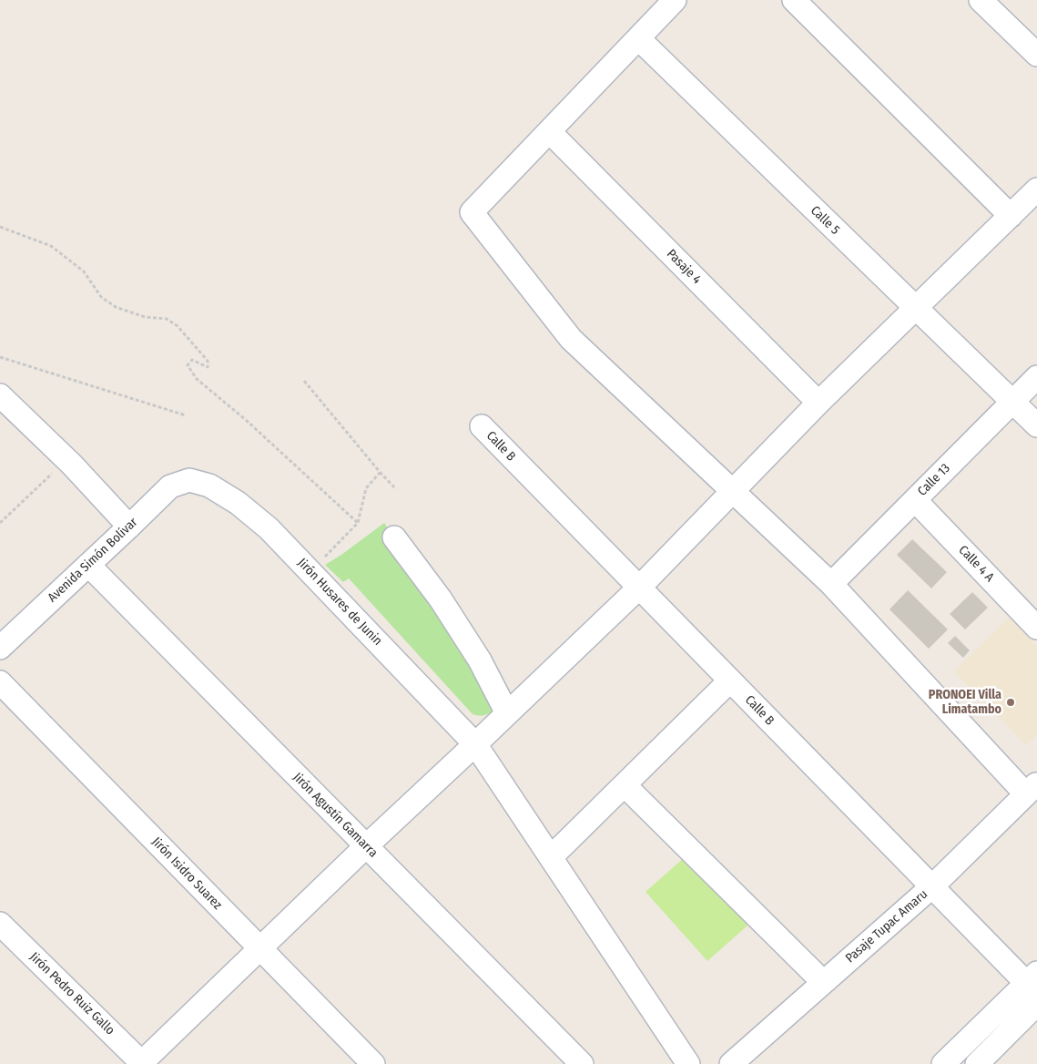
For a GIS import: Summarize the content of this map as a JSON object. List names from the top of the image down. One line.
{"streets":{"street":["Calle 5","Pasaje 4","Calle B","Calle 13","Avenida Simón Bolívar","Calle 4 A","Jirón Husares de Junin","Jirón Agustín Gamarra","Jirón Isidro Suarez","Pasaje Tupac Amaru","Jirón Pedro Ruiz Gallo"]},"crossings":[["Calle 5","Calle 13"],["Calle B","Pasaje Tupac Amaru"],["Calle 13","Calle 4 A"],["Avenida Simón Bolívar","Jirón Husares de Junin"],["Avenida Simón Bolívar","Jirón Agustín Gamarra"]],"places":["PRONOEI Villa Limatambo"]}
